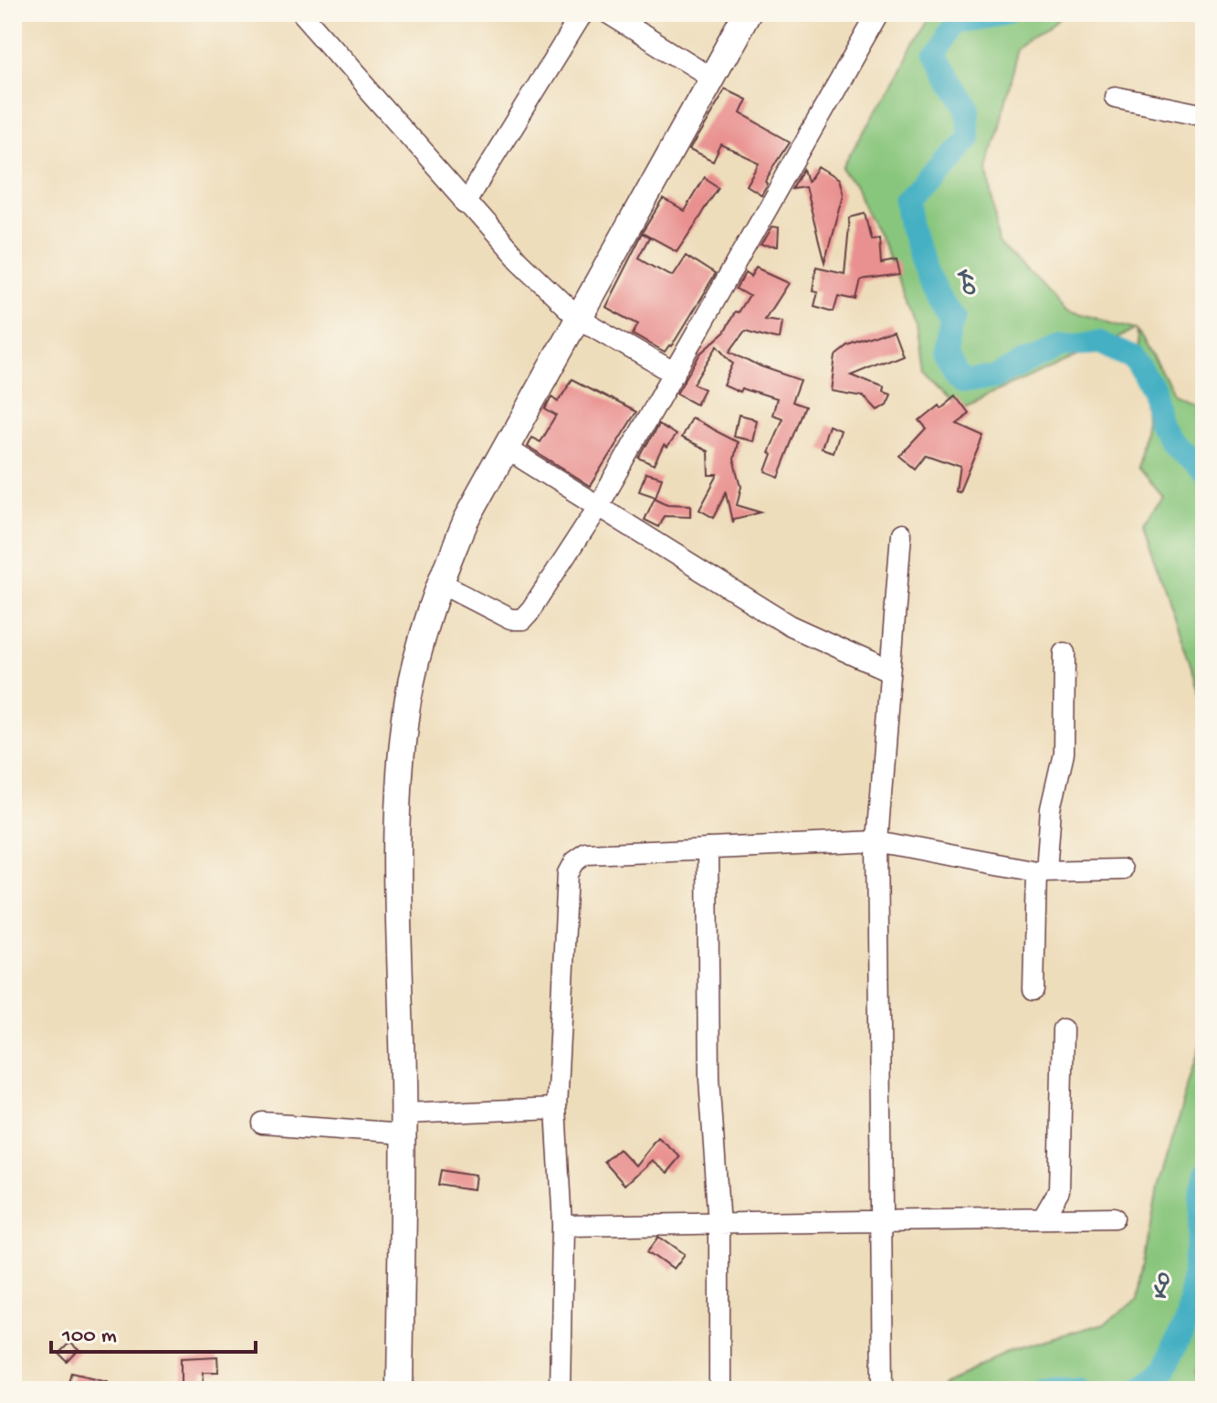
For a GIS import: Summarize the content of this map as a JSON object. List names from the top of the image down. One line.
{"water":["Ko"],"scale_bar":"100 m"}
